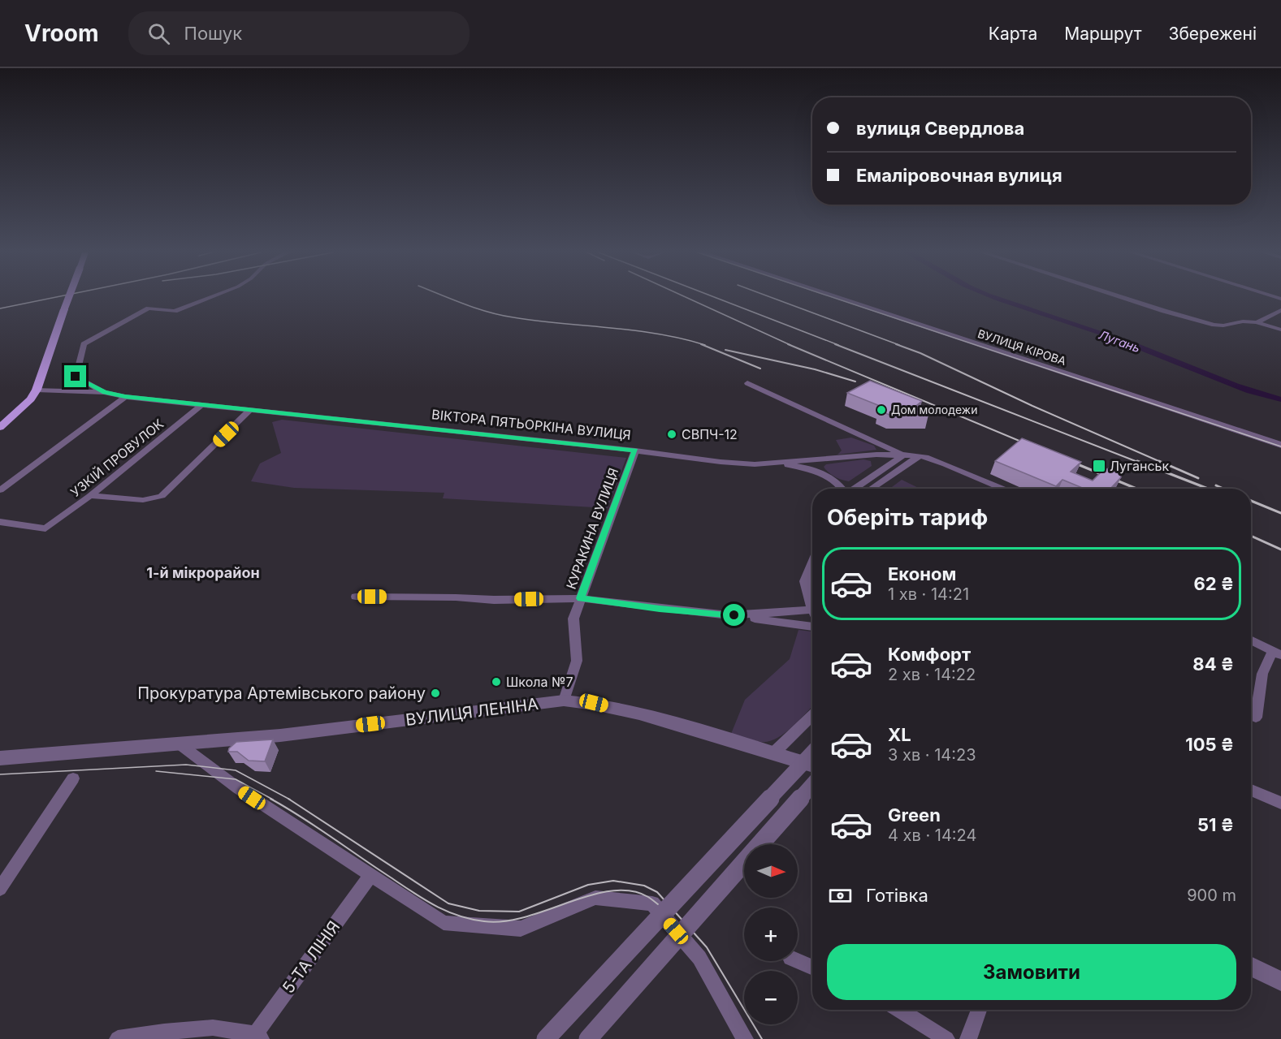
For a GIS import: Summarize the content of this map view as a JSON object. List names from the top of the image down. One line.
{"streets":{"street":["ВУЛИЦЯ КІРОВА","ВІКТОРА ПЯТЬОРКІНА ВУЛИЦЯ","УЗКІЙ ПРОВУЛОК","КУРАКИНА ВУЛИЦЯ","ВУЛИЦЯ ЛЕНІНА","5-ТА ЛІНІЯ"]},"crossings":[["ВІКТОРА ПЯТЬОРКІНА ВУЛИЦЯ","УЗКІЙ ПРОВУЛОК"],["ВІКТОРА ПЯТЬОРКІНА ВУЛИЦЯ","КУРАКИНА ВУЛИЦЯ"],["КУРАКИНА ВУЛИЦЯ","ВУЛИЦЯ ЛЕНІНА"]],"districts":["1-й мікрорайон"],"water":["Лугань"],"places":{"other":["Дом молодежи","СВПЧ-12","Школа №7","Прокуратура Артемівського району"],"transit":["Луганськ"]},"north":"right","page":{"header":"Vroom","search":"Пошук","nav":["Карта","Маршрут","Збережені"],"banner":["вулиця Свердлова","Емаліровочная вулиця"],"heading":"Оберіть тариф","list":[{"name":"Економ","note":"1 хв · 14:21","value":"62 ₴"},{"name":"Комфорт","note":"2 хв · 14:22","value":"84 ₴"},{"name":"XL","note":"3 хв · 14:23","value":"105 ₴"},{"name":"Green","note":"4 хв · 14:24","value":"51 ₴"}],"map_buttons":["+","−"],"pay":["Готівка","900 m"],"buttons":"Замовити"}}
